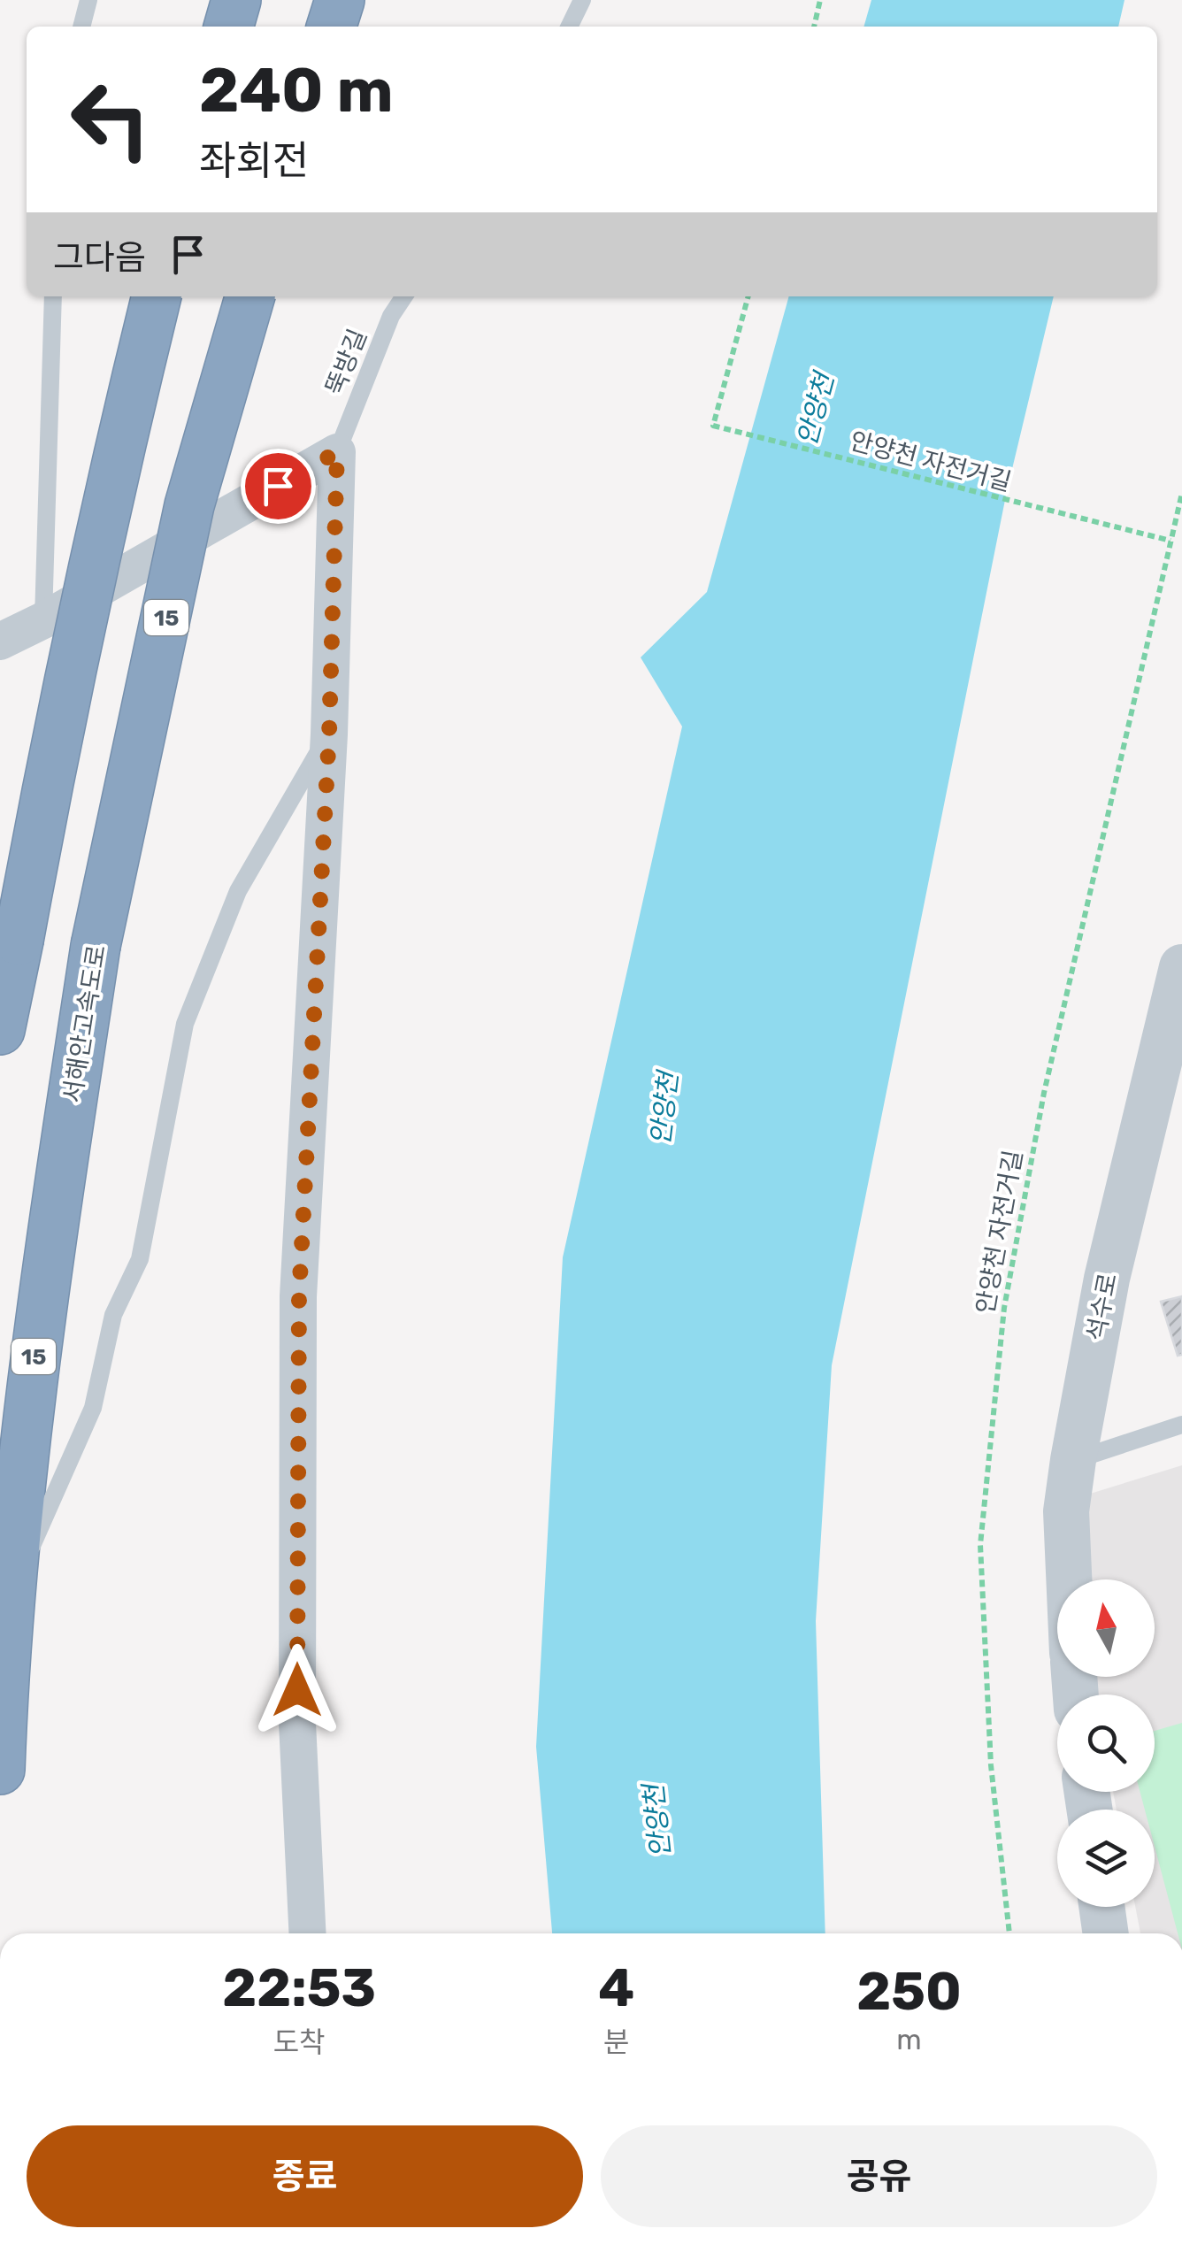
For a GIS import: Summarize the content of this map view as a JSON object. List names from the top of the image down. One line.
{"streets":{"highway":["15","서해안고속도로"],"street":["석수로"],"lane":["뚝방길"],"path":["안양천 자전거길"]},"water":["안양천"],"north":"top","page":{"turn":["240 m","좌회전"],"then":"그다음","eta":["22:53","도착","4","분","250","m"],"buttons":["종료","공유"]}}
